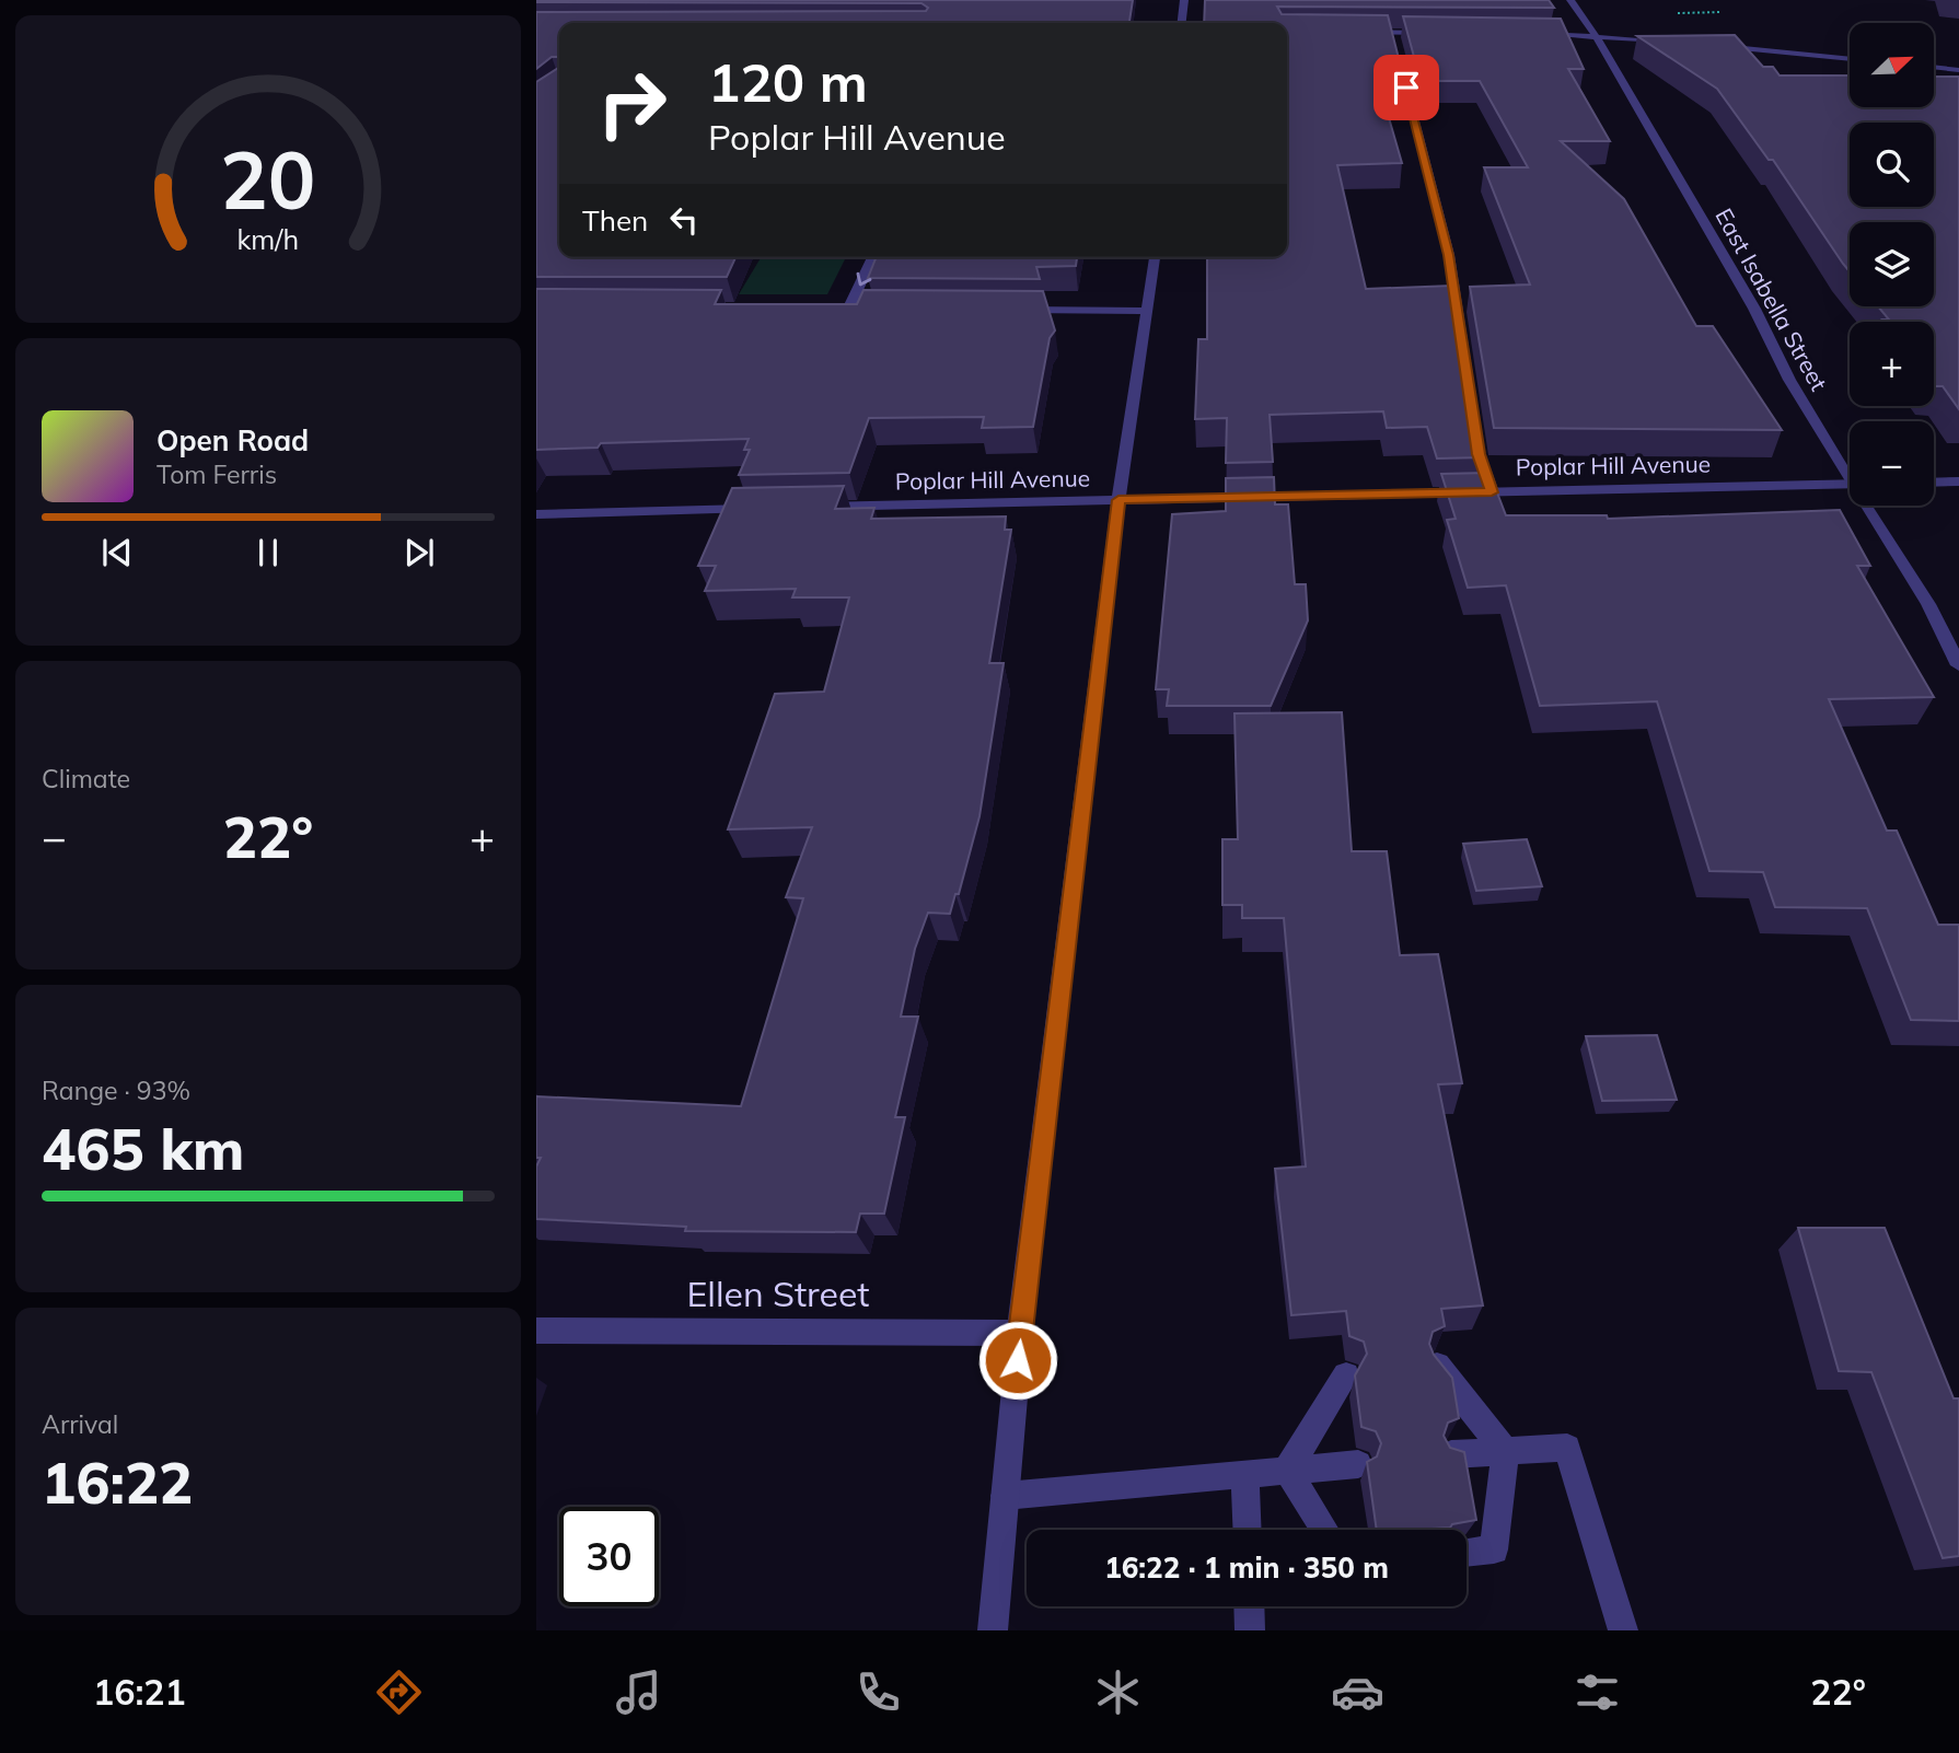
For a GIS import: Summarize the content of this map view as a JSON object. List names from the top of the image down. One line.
{"streets":{"street":["East Isabella Street","Poplar Hill Avenue","Ellen Street"]},"north":"top right","page":{"map_buttons":["+","−"],"turn":["120 m","Poplar Hill Avenue"],"then":"Then","song":["Open Road","Tom Ferris"],"tile":["Climate",["Range · 93%","465 km"],["Arrival","16:22"]],"heat":["−","22°","+"],"limit":"30","trip":"16:22 · 1 min · 350 m","tabs":["16:21","22°"],"gauge":["20","km/h"]}}
